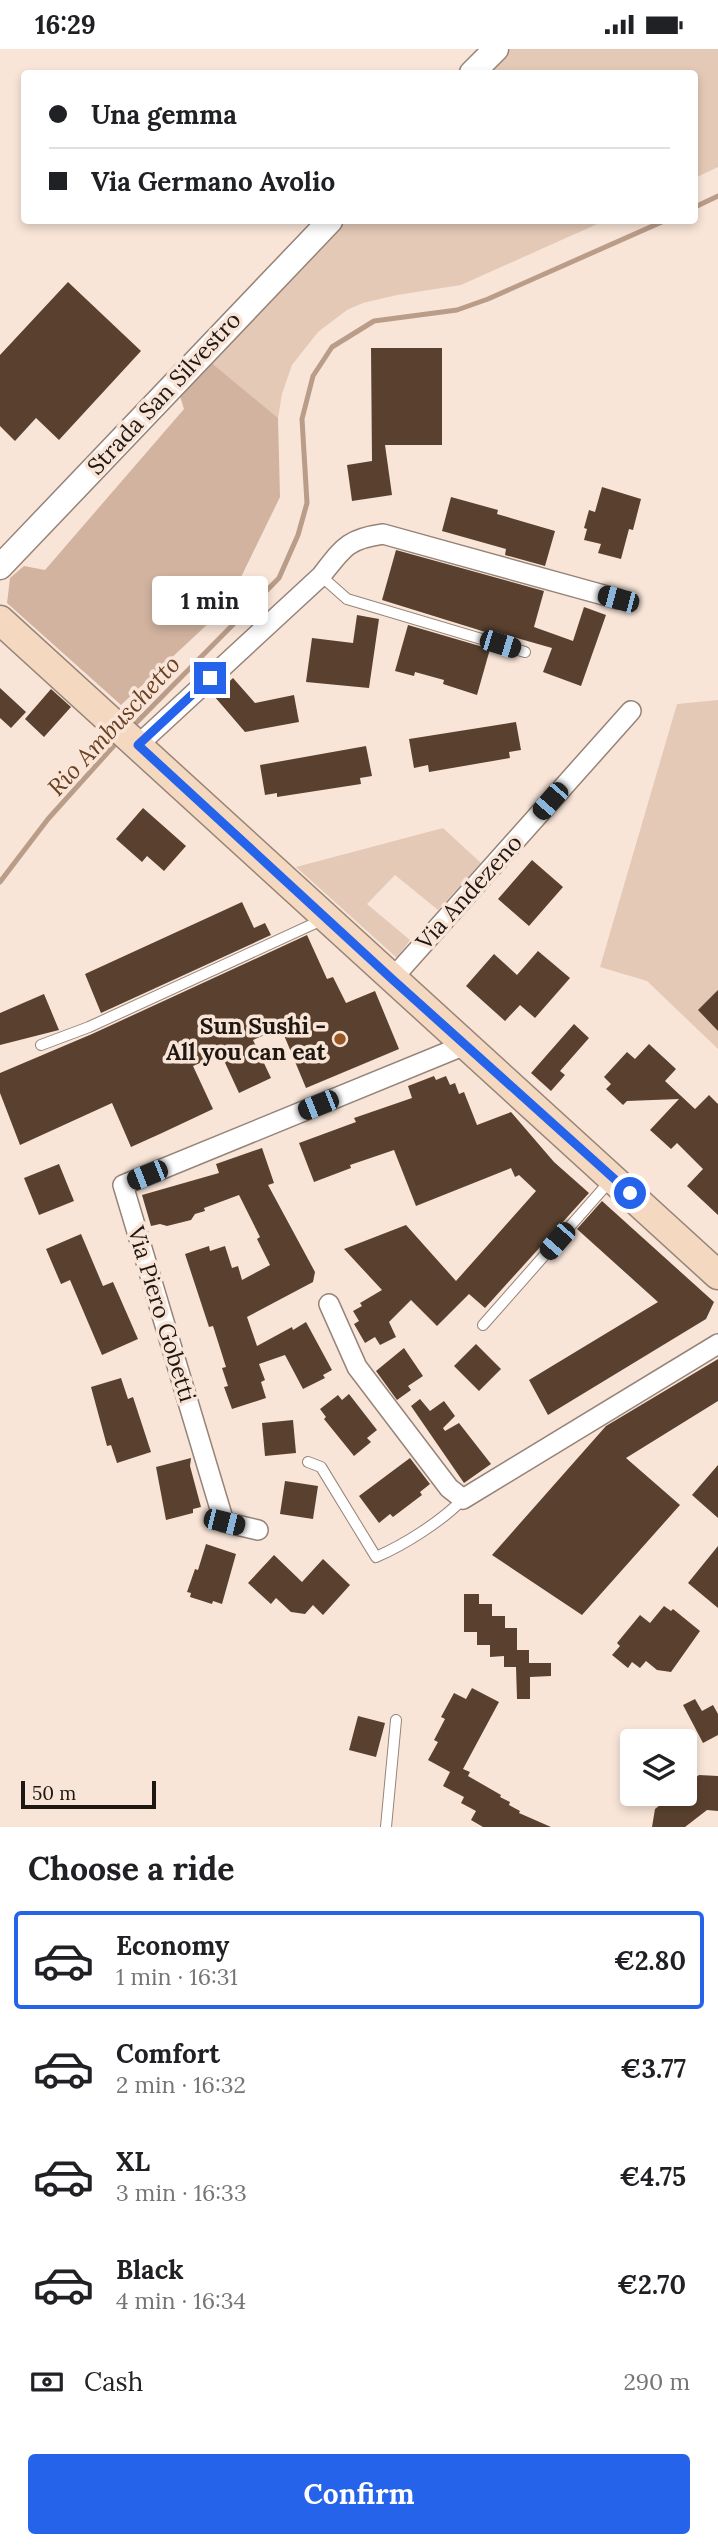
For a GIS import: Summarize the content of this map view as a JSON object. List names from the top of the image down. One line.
{"streets":{"street":["Strada San Silvestro","Via Andezeno","Via Piero Gobetti"]},"water":["Rio Ambuschetto"],"places":["Sun Sushi - All you can eat"],"scale_bar":"50 m","page":{"status":"16:29","banner":["Una gemma","Via Germano Avolio"],"bubble":"1 min","scale":"50 m","heading":"Choose a ride","list":[{"name":"Economy","note":"1 min · 16:31","value":"€2.80"},{"name":"Comfort","note":"2 min · 16:32","value":"€3.77"},{"name":"XL","note":"3 min · 16:33","value":"€4.75"},{"name":"Black","note":"4 min · 16:34","value":"€2.70"}],"pay":["Cash","290 m"],"buttons":"Confirm"}}
